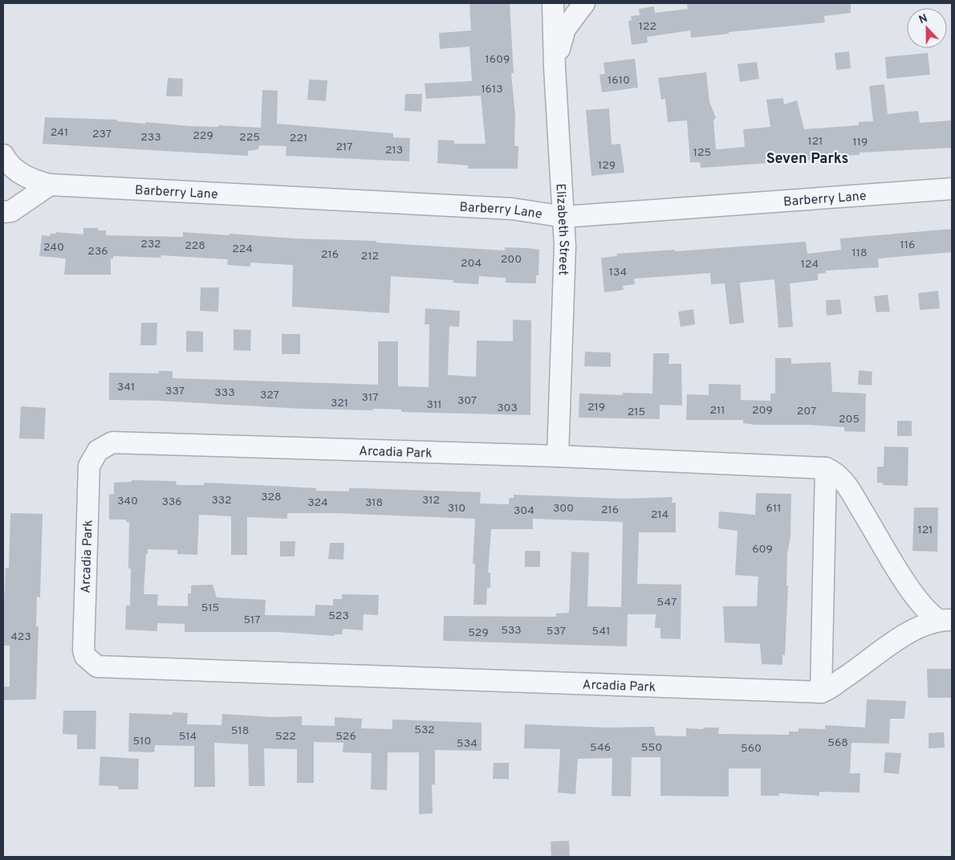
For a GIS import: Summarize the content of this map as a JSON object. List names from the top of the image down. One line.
{"streets":{"street":["Barberry Lane","Elizabeth Street","Arcadia Park"]},"crossings":[["Barberry Lane","Elizabeth Street"],["Elizabeth Street","Arcadia Park"]],"districts":["Seven Parks"],"house_numbers":["122","1609","1610","1613","241","237","229","233","225","221","121","119","217","213","125","129","232","116","228","240","224","236","118","216","212","200","204","124","134","341","337","333","327","317","307","321","311","219","303","211","209","207","215","205","328","332","312","340","336","324","318","310","300","611","216","304","214","121","609","547","515","523","517","533","537","541","529","423","532","518","514","522","526","510","568","534","546","550","560"],"north":"top"}
